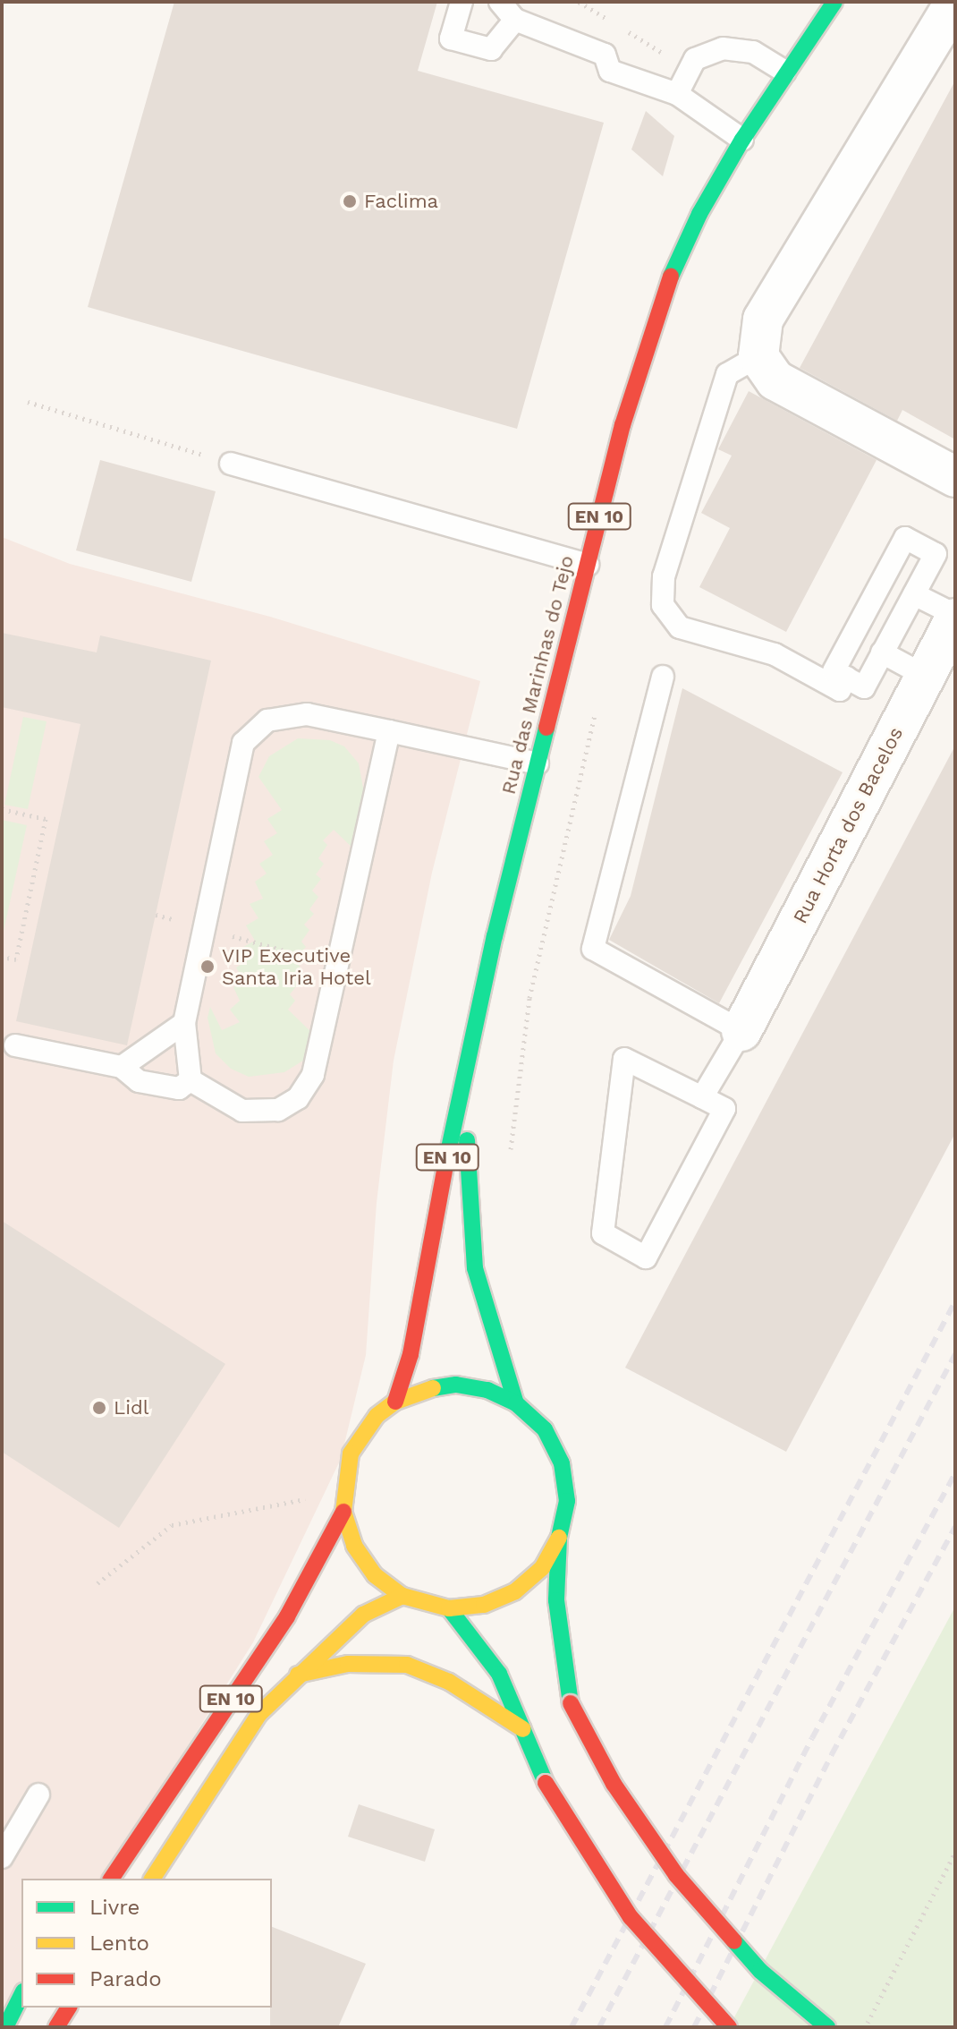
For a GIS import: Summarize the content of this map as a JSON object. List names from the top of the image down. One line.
{"streets":{"main road":["EN 10","Rua das Marinhas do Tejo"],"street":["Rua Horta dos Bacelos"]},"crossings":[["EN 10","Rua das Marinhas do Tejo"]],"places":["Faclima","VIP Executive Santa Iria Hotel","Lidl"],"legend":["Livre","Lento","Parado"]}
